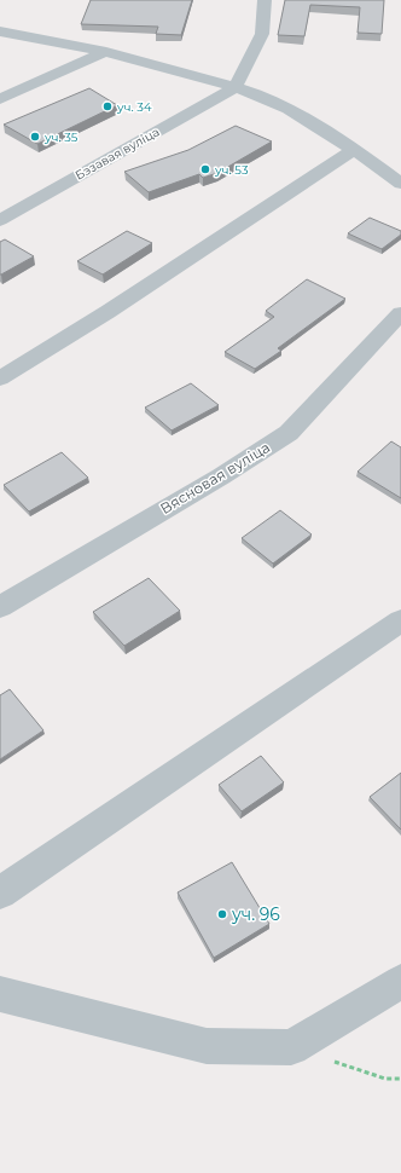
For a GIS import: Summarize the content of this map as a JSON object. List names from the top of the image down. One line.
{"streets":{"street":["Бэзавая вуліца","Вясновая вуліца"]},"places":["уч. 34","уч. 35","уч. 53","уч. 96"]}
